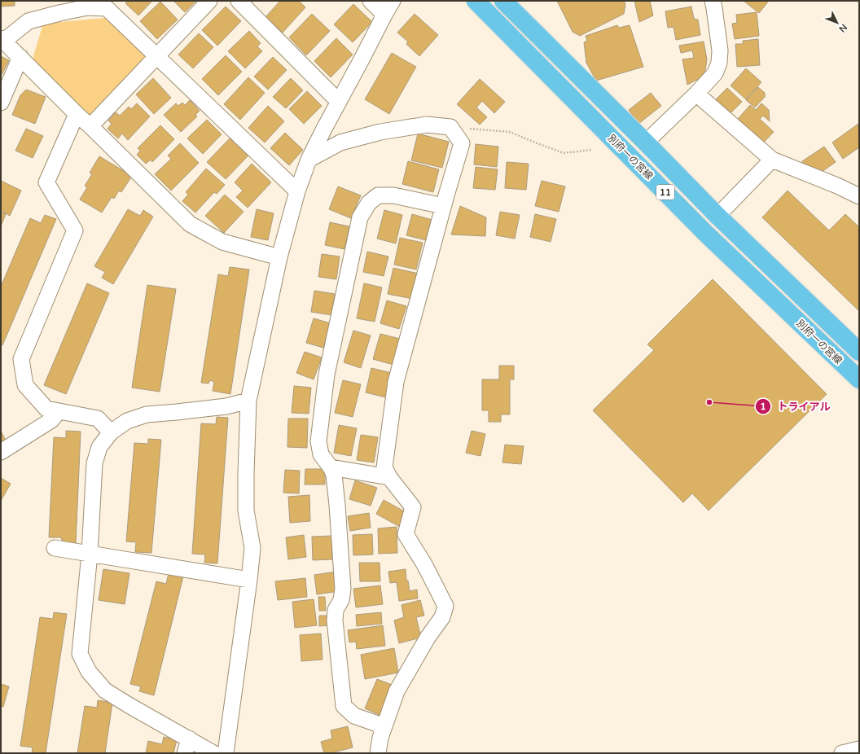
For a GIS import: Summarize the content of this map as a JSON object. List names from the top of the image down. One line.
{"streets":{"main road":["別府一の宮線","11"]},"places":["トライアル"],"north":"bottom right"}
